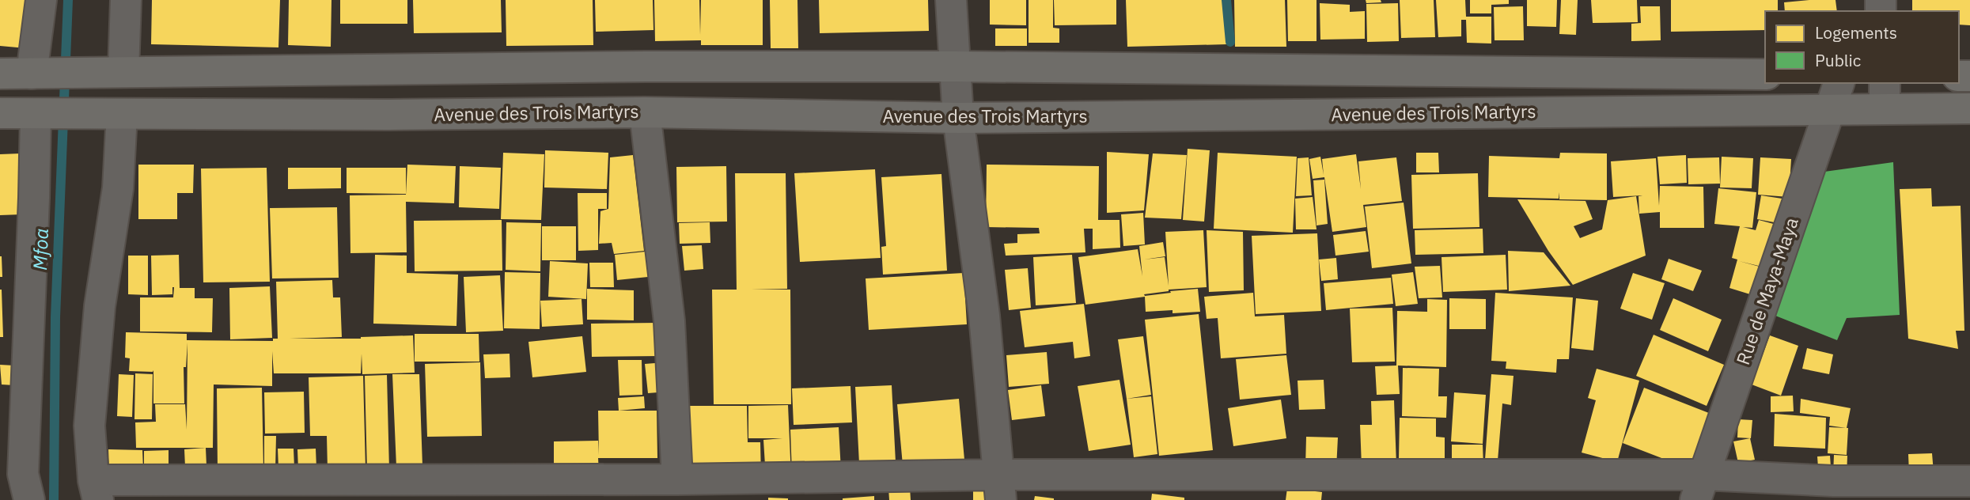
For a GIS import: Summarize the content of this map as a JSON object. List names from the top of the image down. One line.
{"streets":{"main road":["Avenue des Trois Martyrs"],"street":["Rue de Maya-Maya"]},"crossings":[["Avenue des Trois Martyrs","Rue de Maya-Maya"]],"water":["Mfoa"],"legend":["Logements","Public"]}
